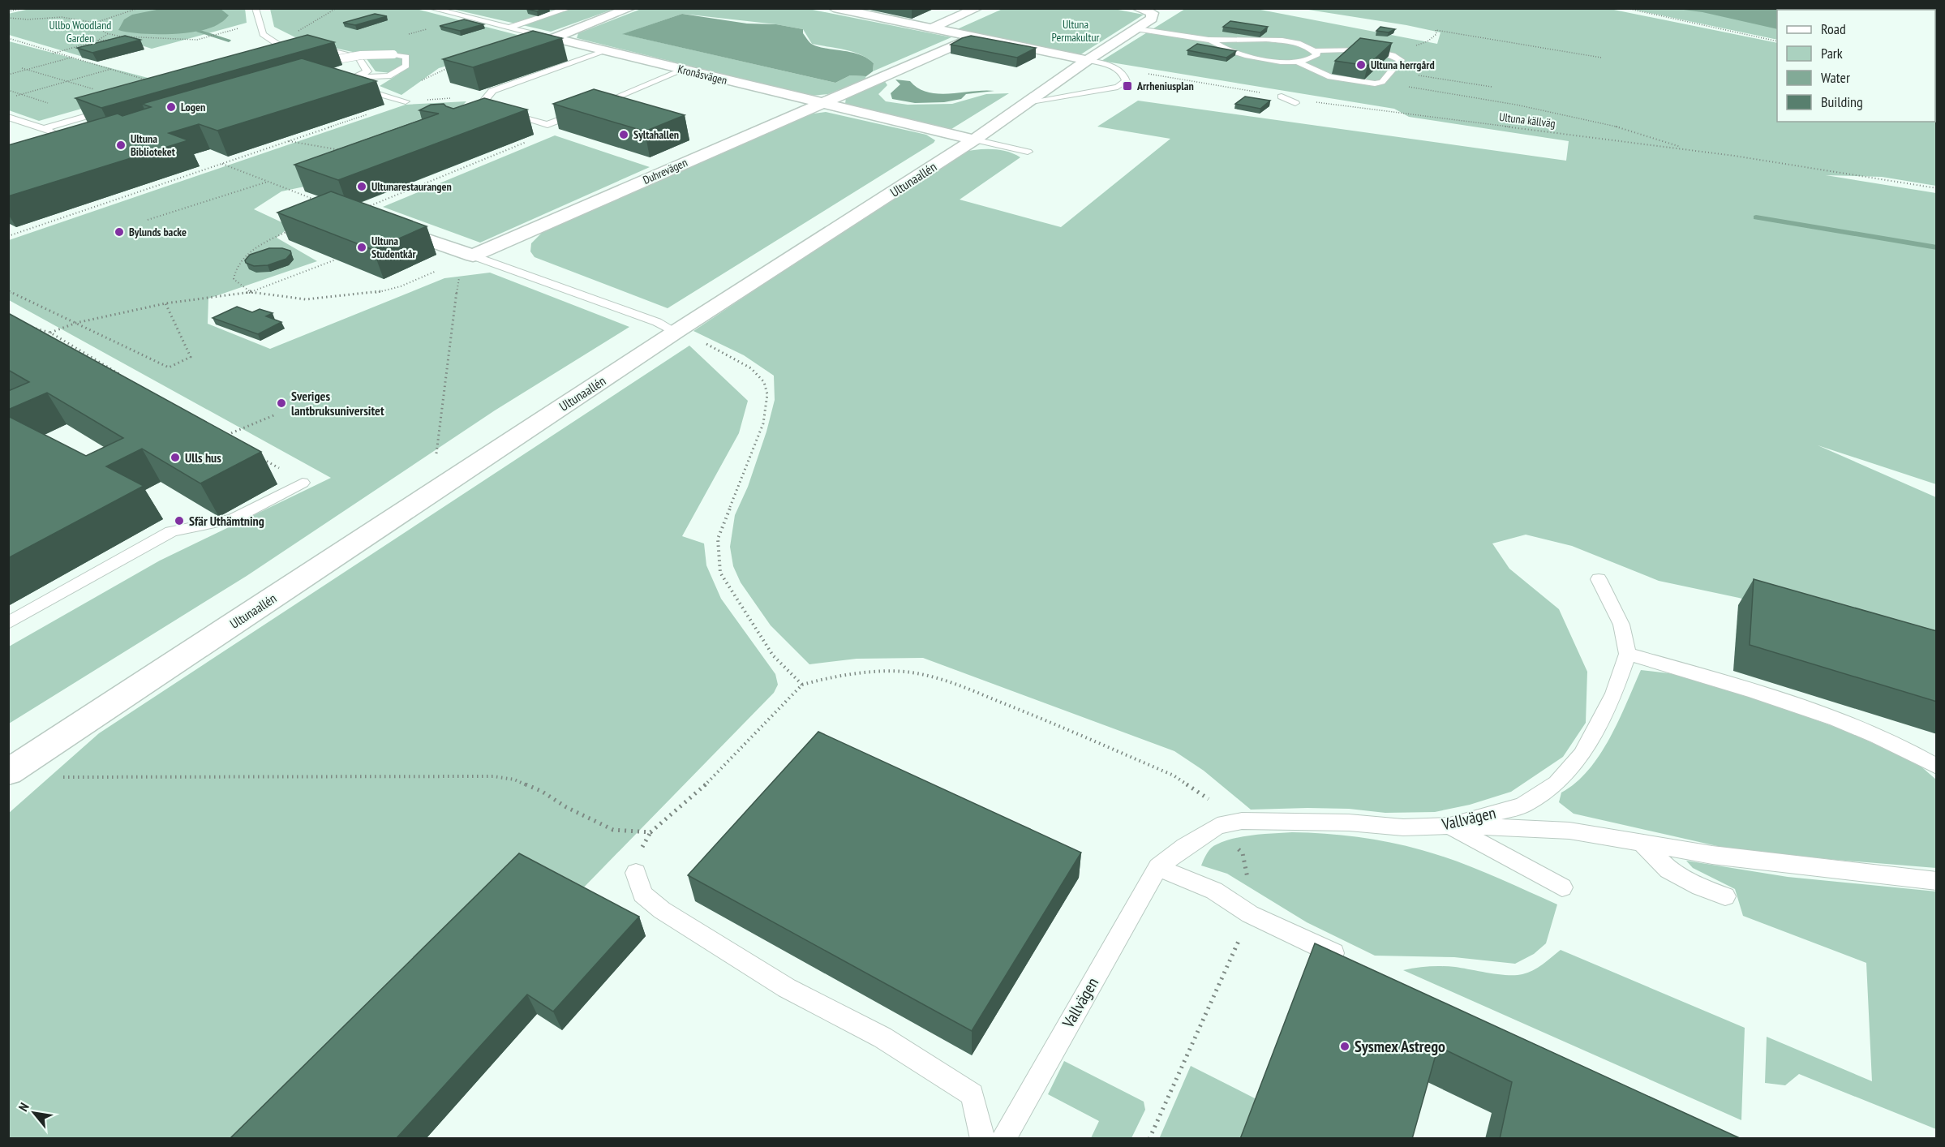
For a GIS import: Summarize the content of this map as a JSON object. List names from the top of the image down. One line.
{"streets":{"street":["Kronåsvägen","Duhrevägen","Ultunaallén"],"lane":["Vallvägen"],"path":["Ultuna källväg"]},"crossings":[["Kronåsvägen","Duhrevägen"],["Kronåsvägen","Ultunaallén"]],"parks":["Ultuna Permakultur","Ullbo Woodland Garden"],"places":{"other":["Ultuna herrgård","Logen","Syltahallen","Ultuna Biblioteket","Ultunarestaurangen","Bylunds backe","Ultuna Studentkår","Sveriges lantbruksuniversitet","Ulls hus","Sfär Uthämtning","Sysmex Astrego"],"transit":["Arrheniusplan"]},"legend":["Road","Park","Water","Building"],"north":"top left"}
